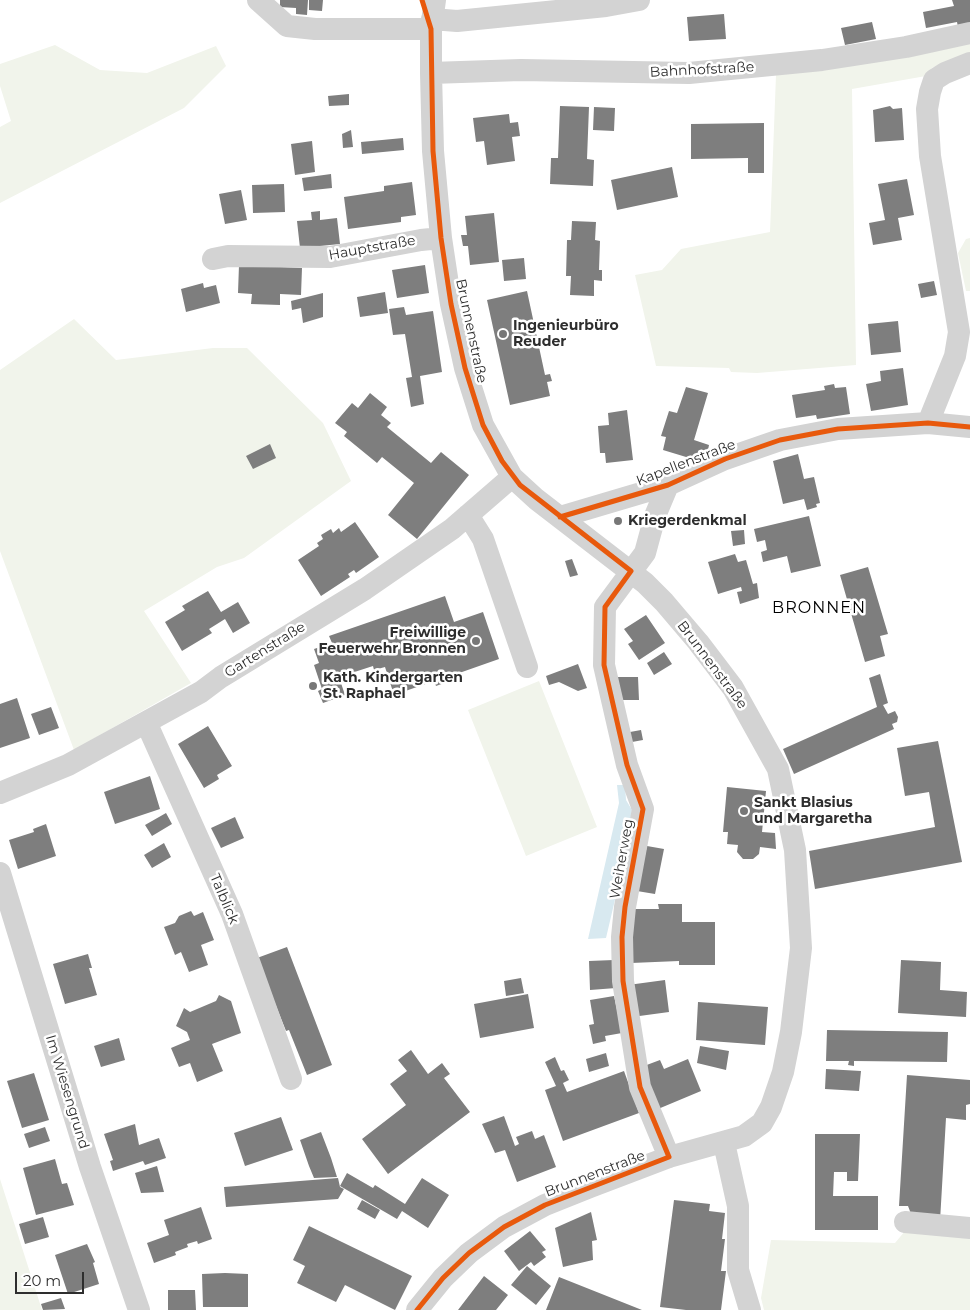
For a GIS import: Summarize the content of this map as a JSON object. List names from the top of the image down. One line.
{"streets":{"street":["Bahnhofstraße","Hauptstraße","Brunnenstraße","Kapellenstraße","Gartenstraße","Weiherweg","Talblick","Im Wiesengrund"]},"crossings":[["Bahnhofstraße","Brunnenstraße"],["Hauptstraße","Brunnenstraße"],["Brunnenstraße","Kapellenstraße"],["Brunnenstraße","Gartenstraße"],["Brunnenstraße","Weiherweg"],["Kapellenstraße","Weiherweg"],["Gartenstraße","Talblick"]],"districts":["BRONNEN"],"places":["Ingenieurbüro Reuder","Kriegerdenkmal","Freiwillige Feuerwehr Bronnen","Kath. Kindergarten St. Raphael","Sankt Blasius und Margaretha"],"scale_bar":"20 m"}
